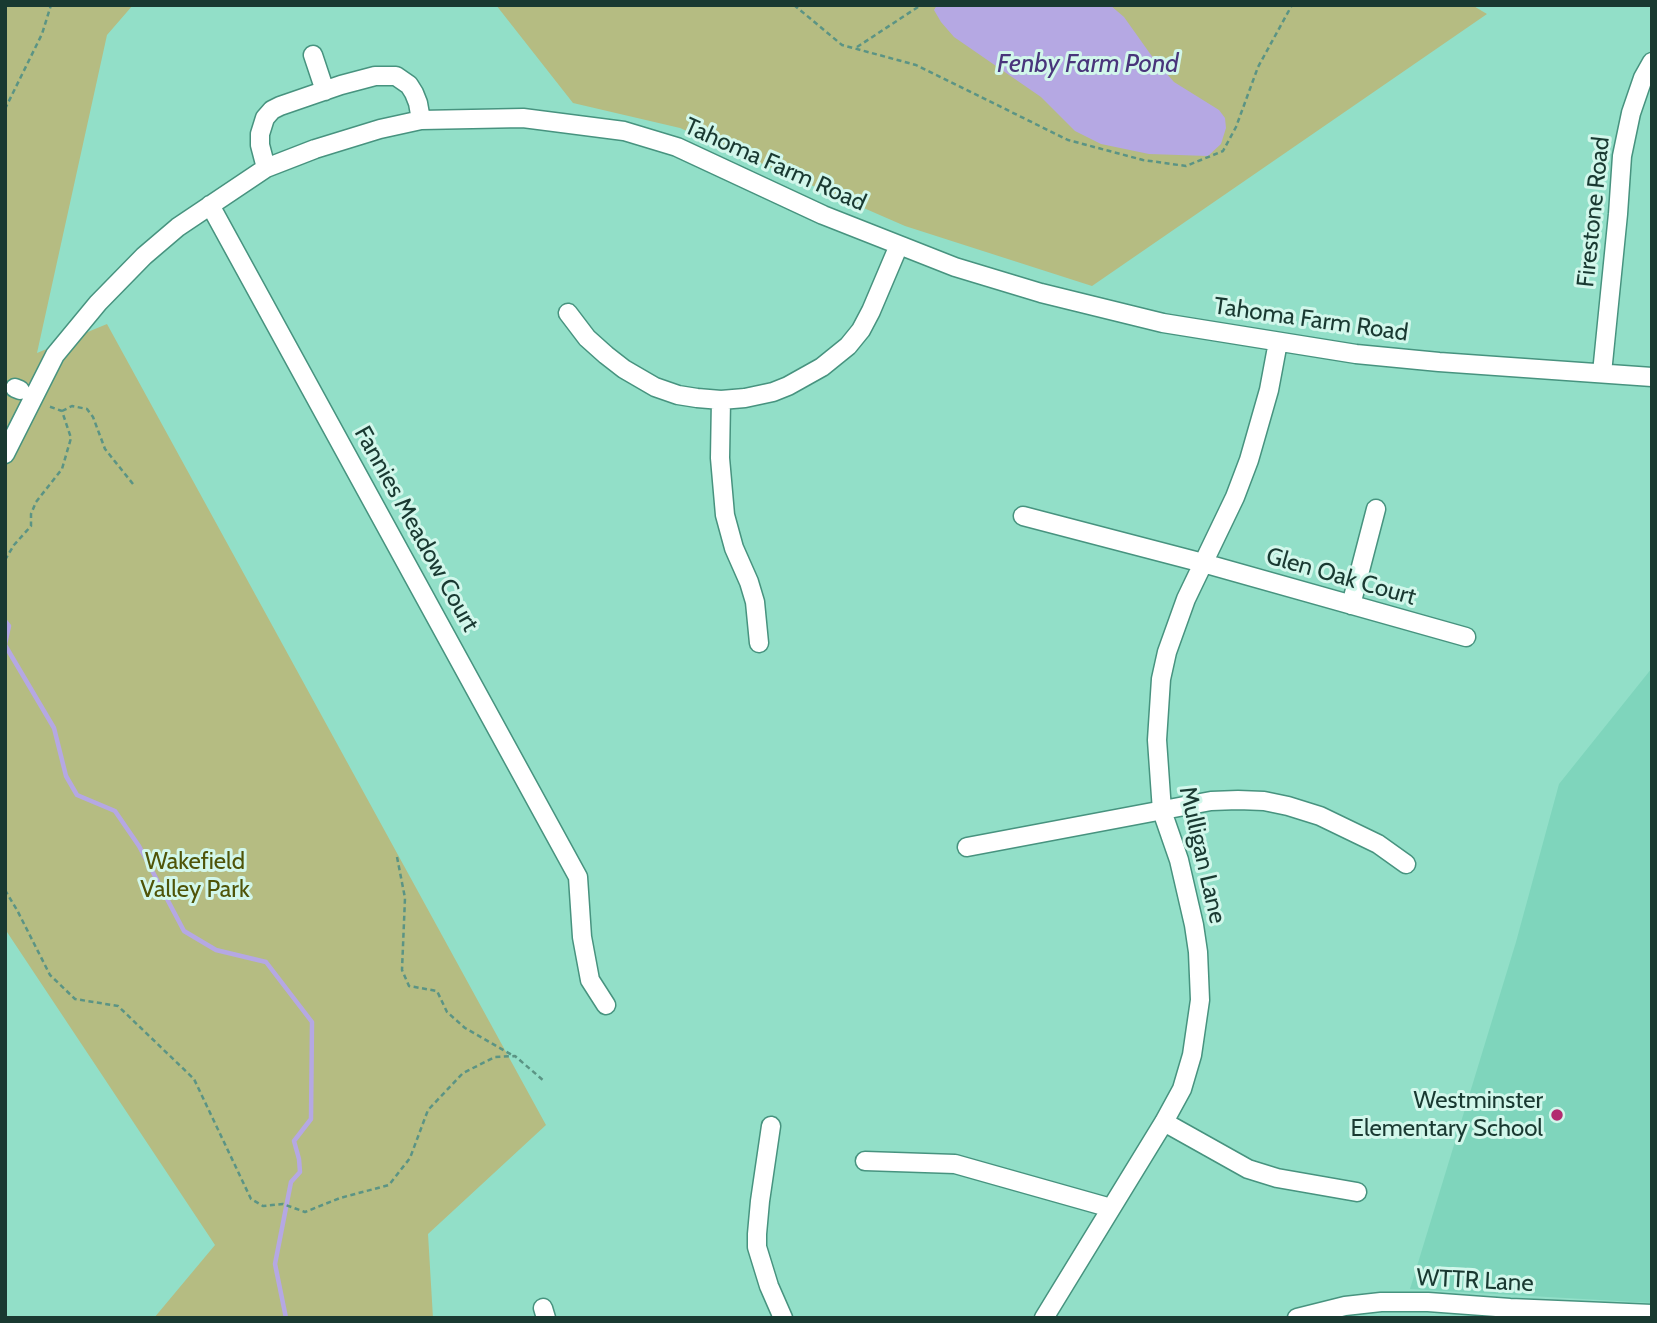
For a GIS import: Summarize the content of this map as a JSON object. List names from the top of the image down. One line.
{"streets":{"street":["Tahoma Farm Road","Firestone Road","Fannies Meadow Court","Glen Oak Court","Mulligan Lane","WTTR Lane"]},"crossings":[["Tahoma Farm Road","Firestone Road"],["Tahoma Farm Road","Fannies Meadow Court"],["Tahoma Farm Road","Mulligan Lane"],["Glen Oak Court","Mulligan Lane"]],"water":["Fenby Farm Pond"],"parks":["Wakefield Valley Park"],"places":["Westminster Elementary School"]}
